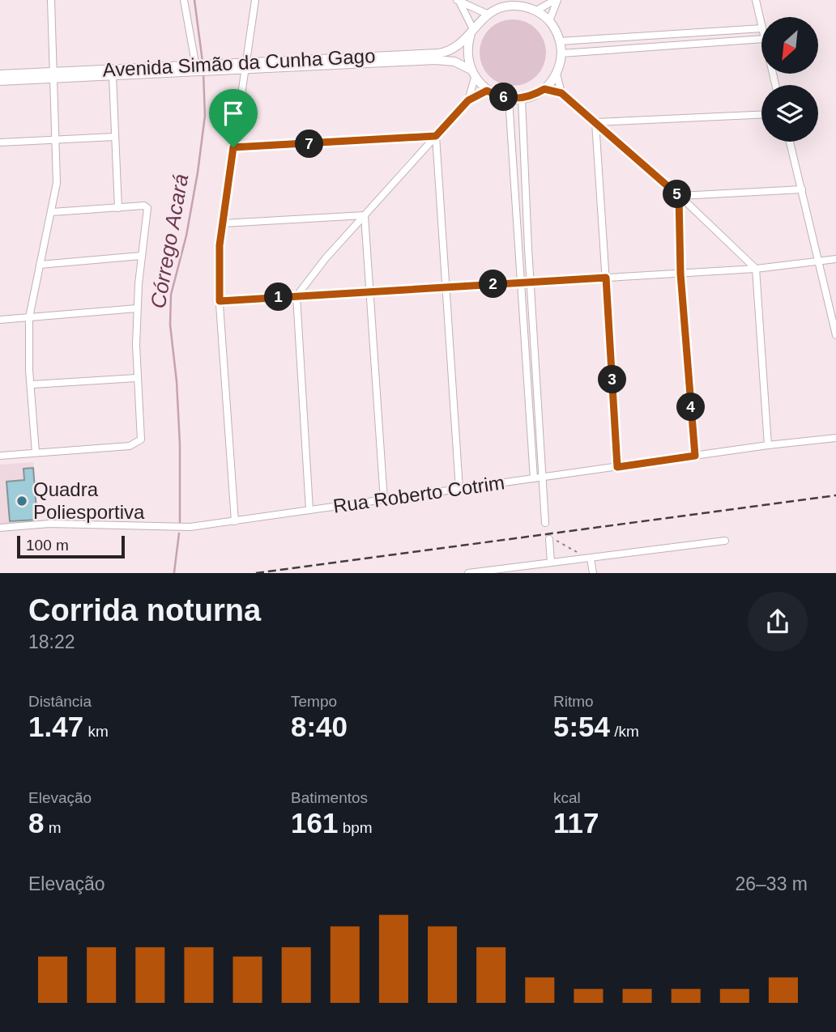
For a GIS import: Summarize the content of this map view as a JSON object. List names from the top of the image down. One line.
{"streets":{"street":["Avenida Simão da Cunha Gago","Rua Roberto Cotrim"]},"water":["Córrego Acará"],"places":["Quadra Poliesportiva"],"scale_bar":"100 m","north":"bottom left","page":{"pins":["6","7","5","2","1","3","4"],"scale":"100 m","heading":["Corrida noturna","18:22"],"stats":[["Distância","1.47 km"],["Tempo","8:40"],["Ritmo","5:54 /km"],["Elevação","8 m"],["Batimentos","161 bpm"],["kcal","117"]],"chart":["Elevação","26–33 m"]}}
